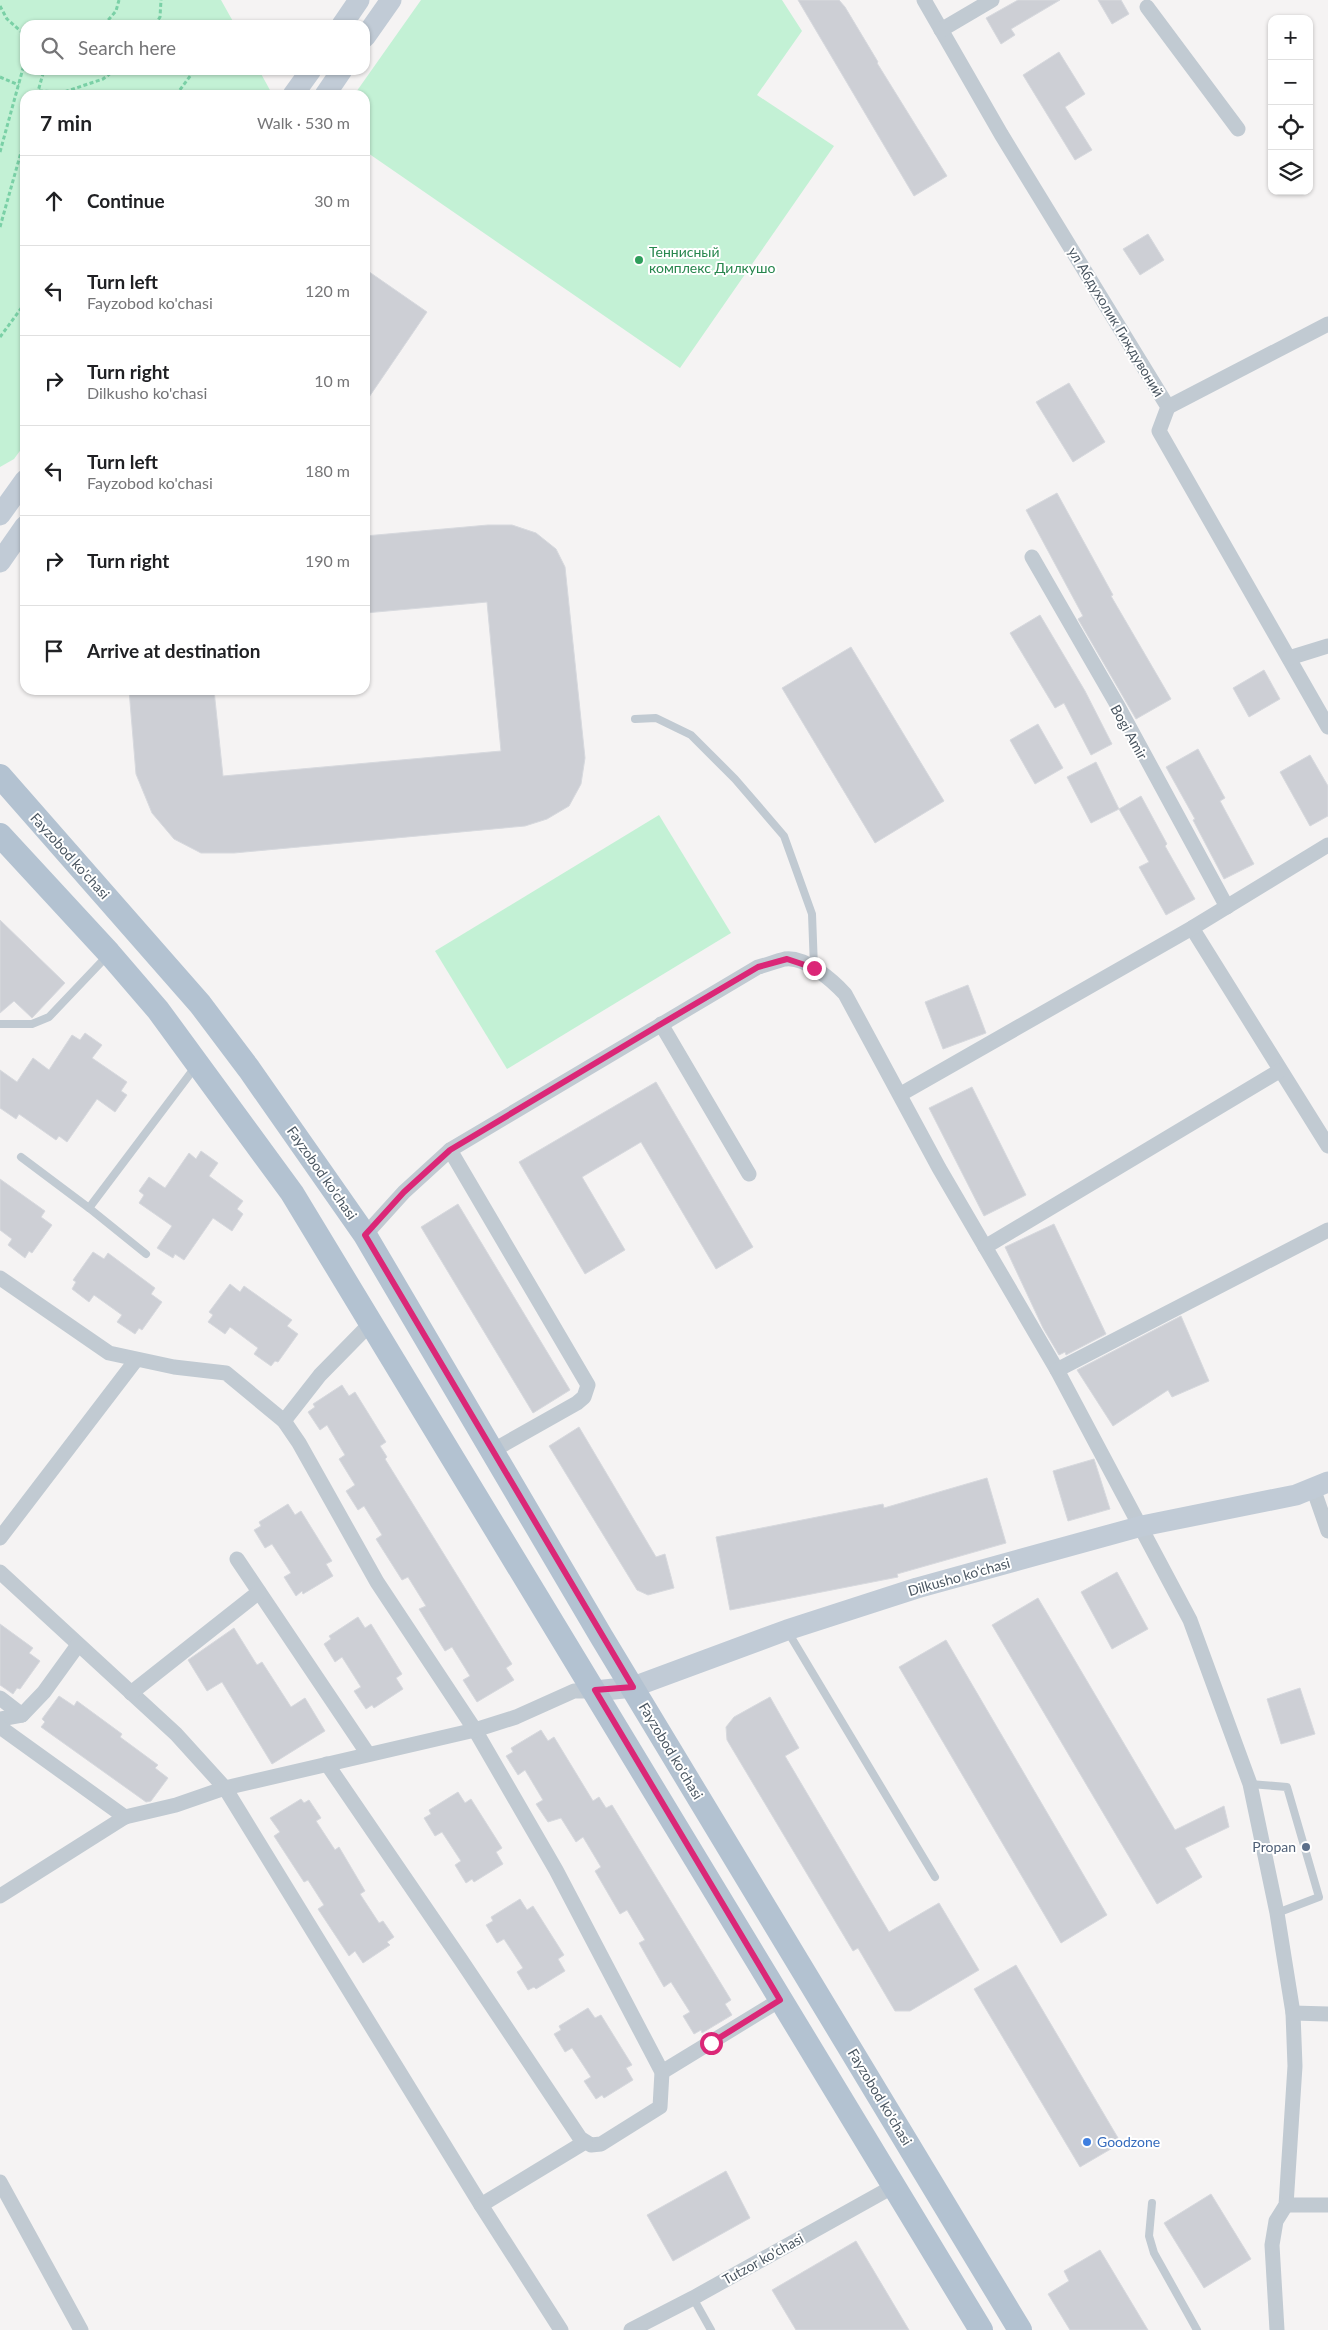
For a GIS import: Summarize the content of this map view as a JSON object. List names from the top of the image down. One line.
{"streets":{"main road":["Fayzobod ko'chasi"],"street":["ул Абдухолик Гиждувоний","Dilkusho ko'chasi","Tutzor ko'chasi"]},"crossings":[["Fayzobod ko'chasi","Dilkusho ko'chasi"]],"places":["Теннисный комплекс Дилкушо","Propan","Goodzone"],"page":{"map_buttons":["+","−"],"search":"Search here","heading":["7 min","Walk · 530 m"],"list":[["Continue","30 m"],["Turn left","Fayzobod ko'chasi","120 m"],["Turn right","Dilkusho ko'chasi","10 m"],["Turn left","Fayzobod ko'chasi","180 m"],["Turn right","190 m"],"Arrive at destination"]}}
